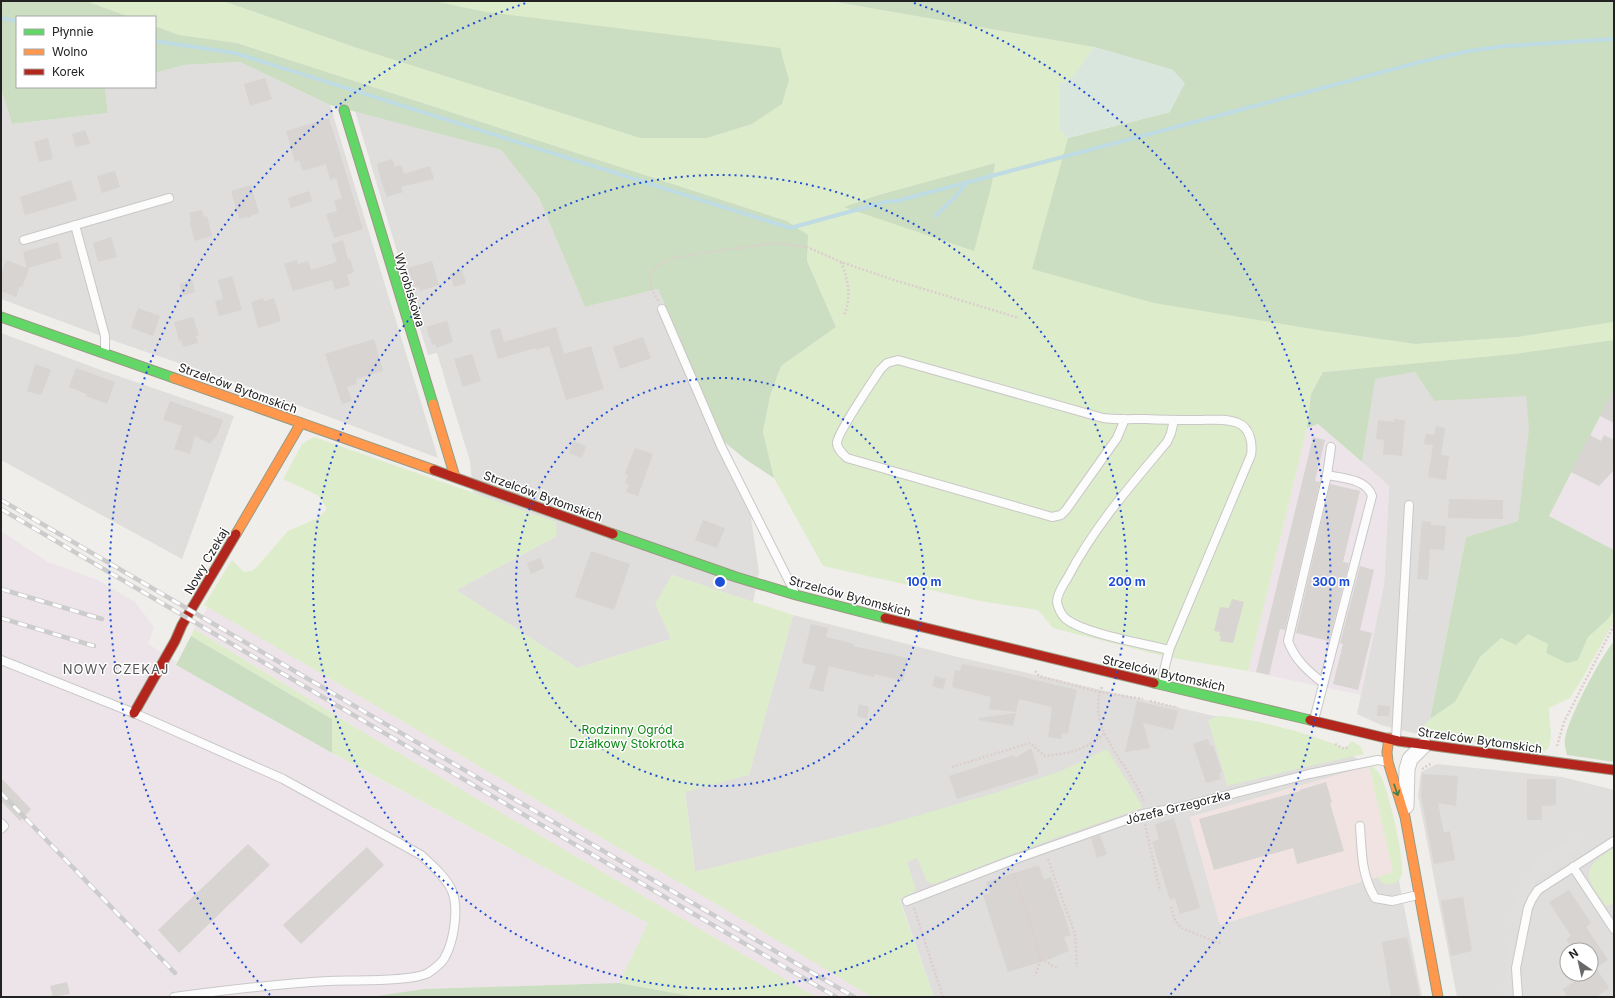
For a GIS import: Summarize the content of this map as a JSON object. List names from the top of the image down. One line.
{"streets":{"street":["Wyrobiskowa","Strzelców Bytomskich","Nowy Czekaj"],"lane":["Józefa Grzegorzka"]},"crossings":[["Wyrobiskowa","Strzelców Bytomskich"],["Strzelców Bytomskich","Nowy Czekaj"]],"districts":["NOWY CZEKAJ"],"parks":["Rodzinny Ogród Działkowy Stokrotka"],"legend":["Płynnie","Wolno","Korek"],"north":"top left","rings":["100 m","200 m","300 m"]}
